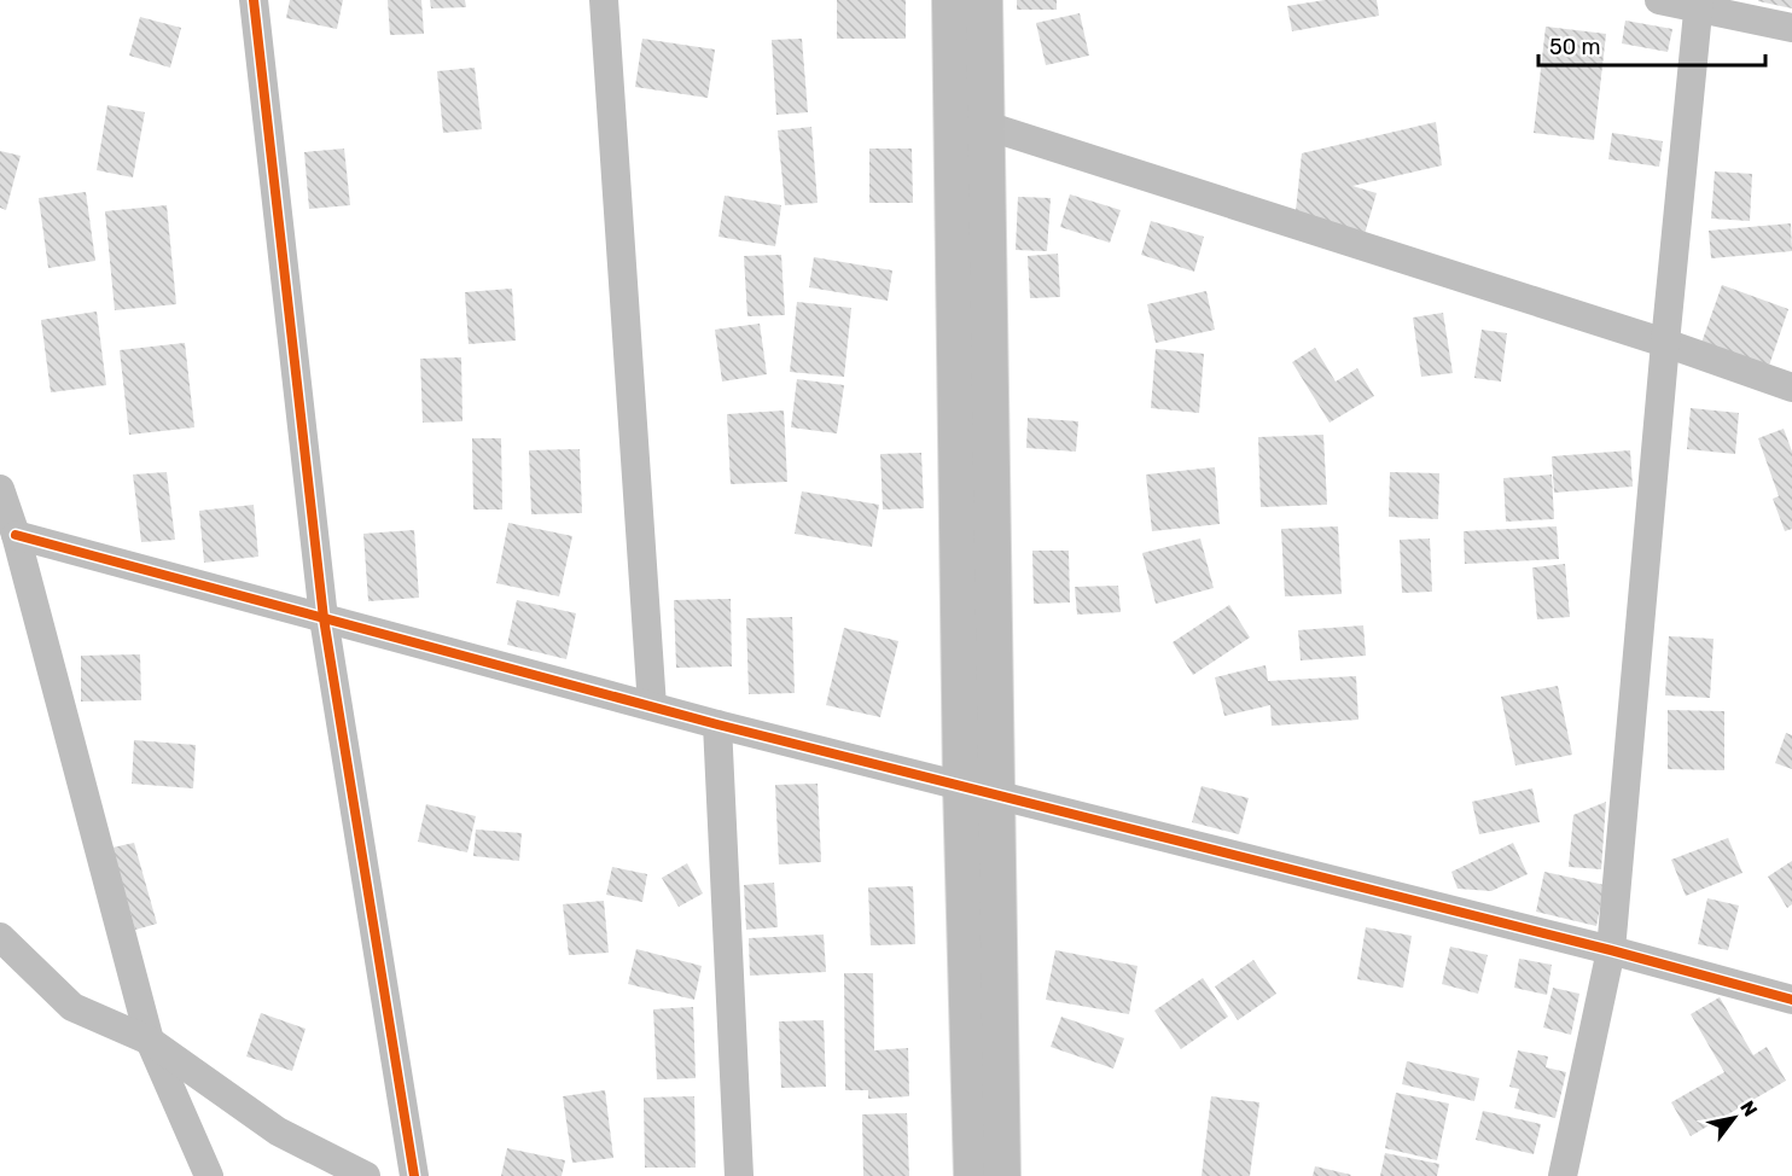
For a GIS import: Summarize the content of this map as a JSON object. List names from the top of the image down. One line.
{"scale_bar":"50 m","north":"top right"}
